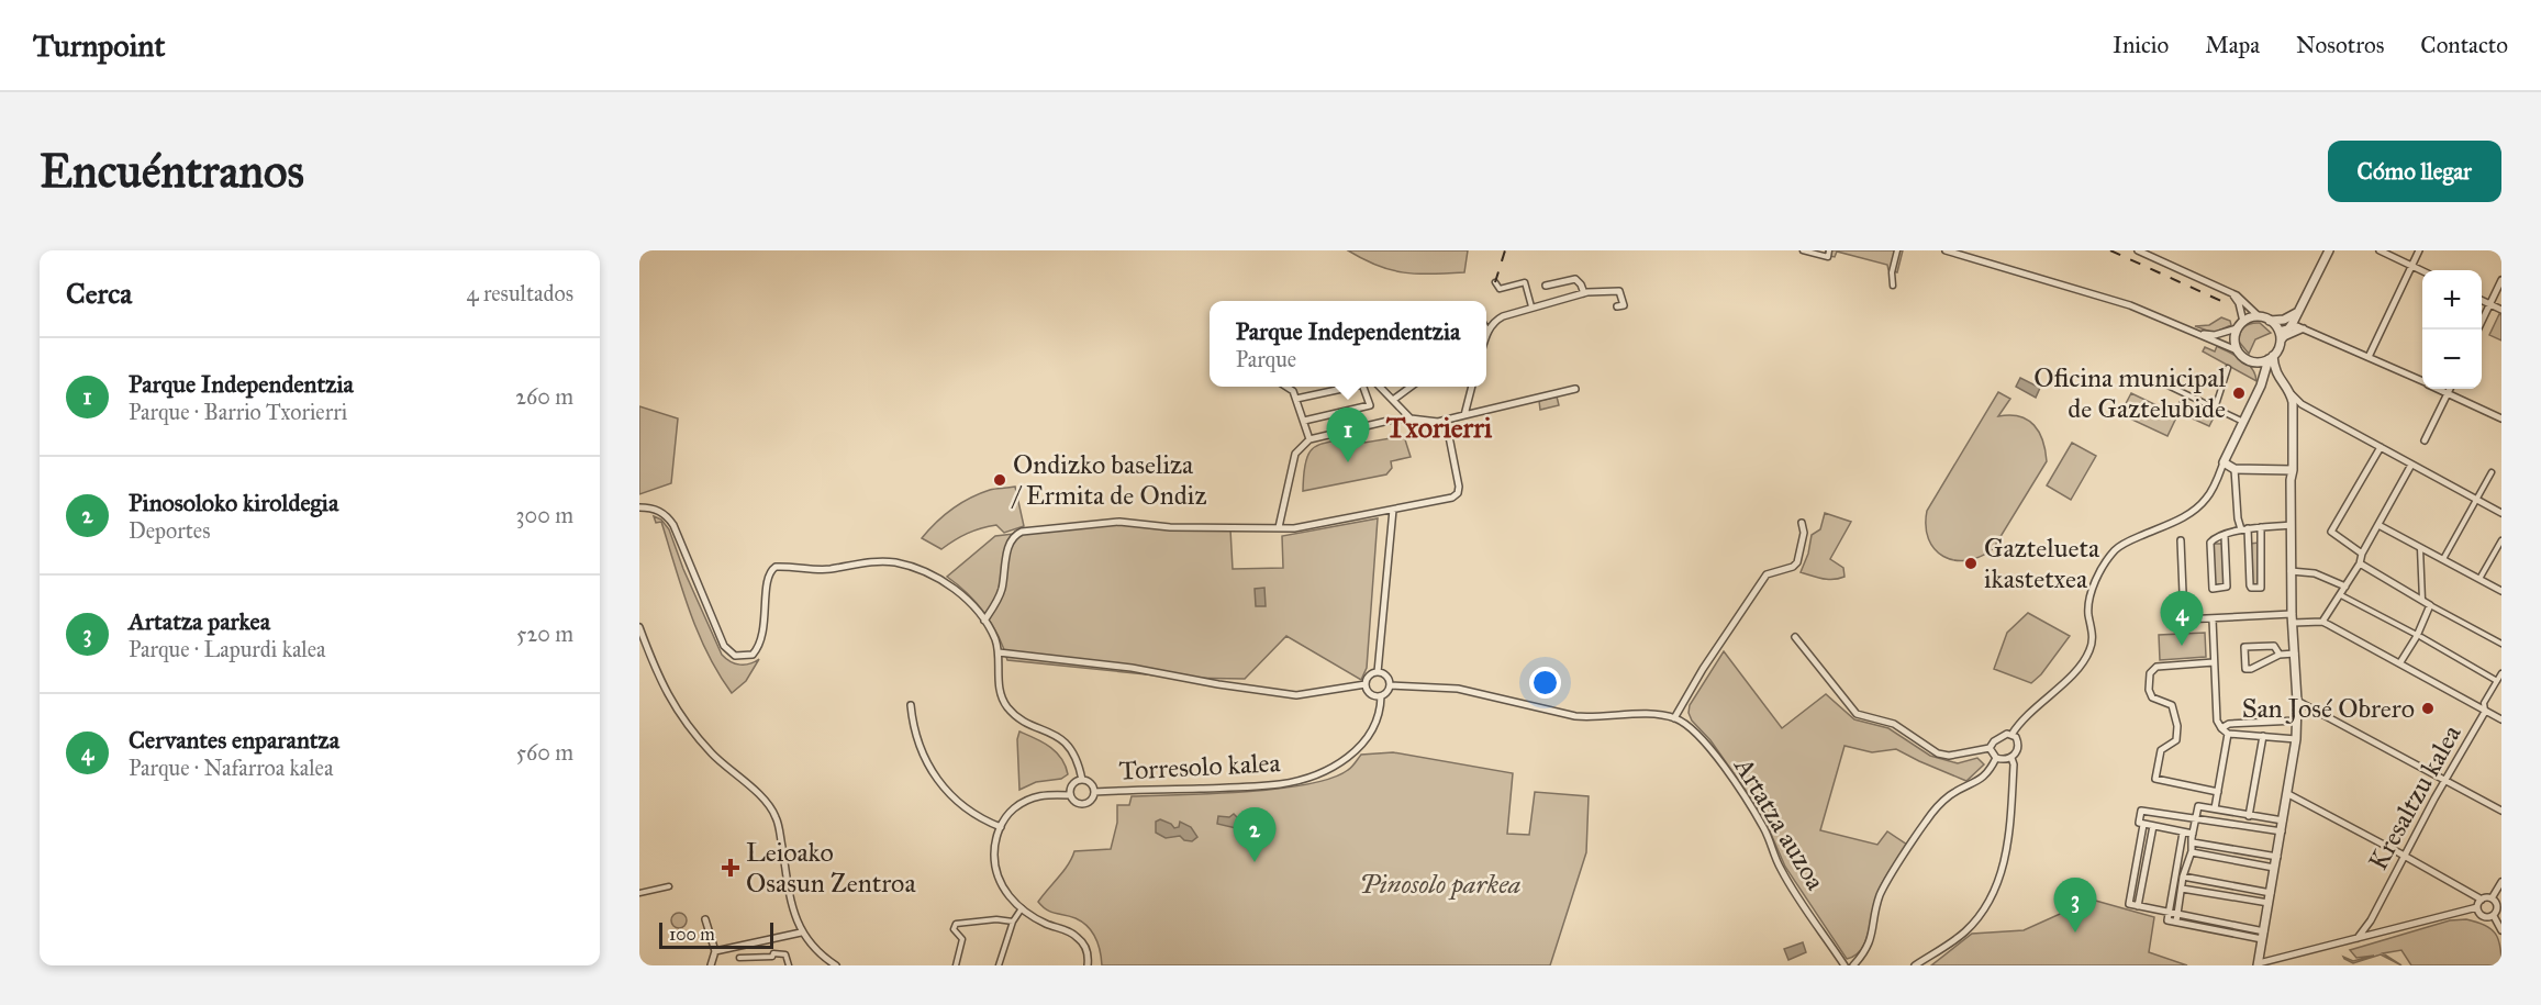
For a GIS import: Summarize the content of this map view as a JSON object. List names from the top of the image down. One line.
{"streets":{"street":["Torresolo kalea","Kresaltzu kalea","Artatza auzoa"]},"districts":["Txorierri"],"parks":["Pinosolo parkea"],"places":{"other":["Oficina municipal de Gaztelubide","Ondizko baseliza / Ermita de Ondiz","Gaztelueta ikastetxea","San José Obrero"],"health":["Leioako Osasun Zentroa"]},"scale_bar":"100 m","page":{"header":"Turnpoint","nav":["Inicio","Mapa","Nosotros","Contacto"],"buttons":"Cómo llegar","title":"Encuéntranos","heading":["Cerca","4 resultados"],"map_buttons":["+","−"],"popup":["Parque Independentzia","Parque"],"list":[{"mark":"1","name":"Parque Independentzia","note":"Parque · Barrio Txorierri","value":"260 m"},{"mark":"2","name":"Pinosoloko kiroldegia","note":"Deportes","value":"300 m"},{"mark":"3","name":"Artatza parkea","note":"Parque · Lapurdi kalea","value":"520 m"},{"mark":"4","name":"Cervantes enparantza","note":"Parque · Nafarroa kalea","value":"560 m"}],"pins":["1","4","2","3"],"scale":"100 m"}}
